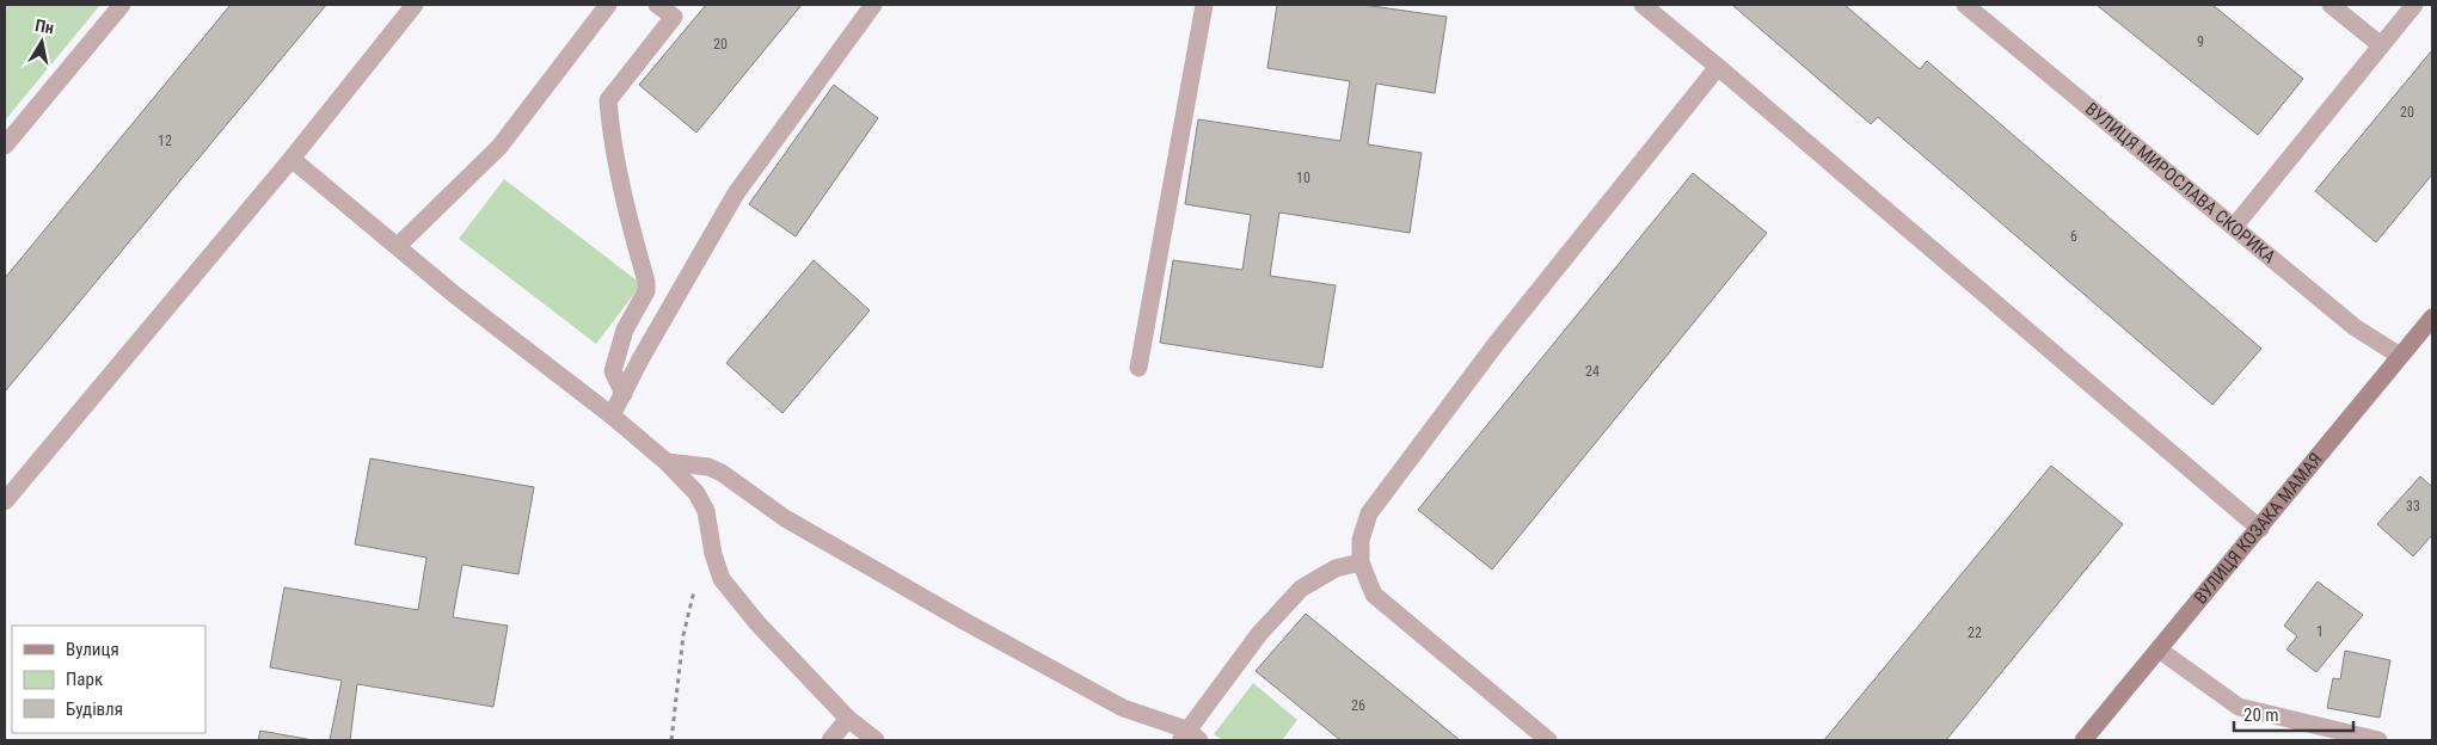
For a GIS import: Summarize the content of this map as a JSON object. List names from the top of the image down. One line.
{"streets":{"street":["ВУЛИЦЯ МИРОСЛАВА СКОРИКА","ВУЛИЦЯ КОЗАКА МАМАЯ"]},"crossings":[["ВУЛИЦЯ МИРОСЛАВА СКОРИКА","ВУЛИЦЯ КОЗАКА МАМАЯ"]],"house_numbers":["9","20","20","12","10","6","24","33","1","22","26"],"legend":["Вулиця","Парк","Будівля"],"scale_bar":"20 m","north":"top"}
